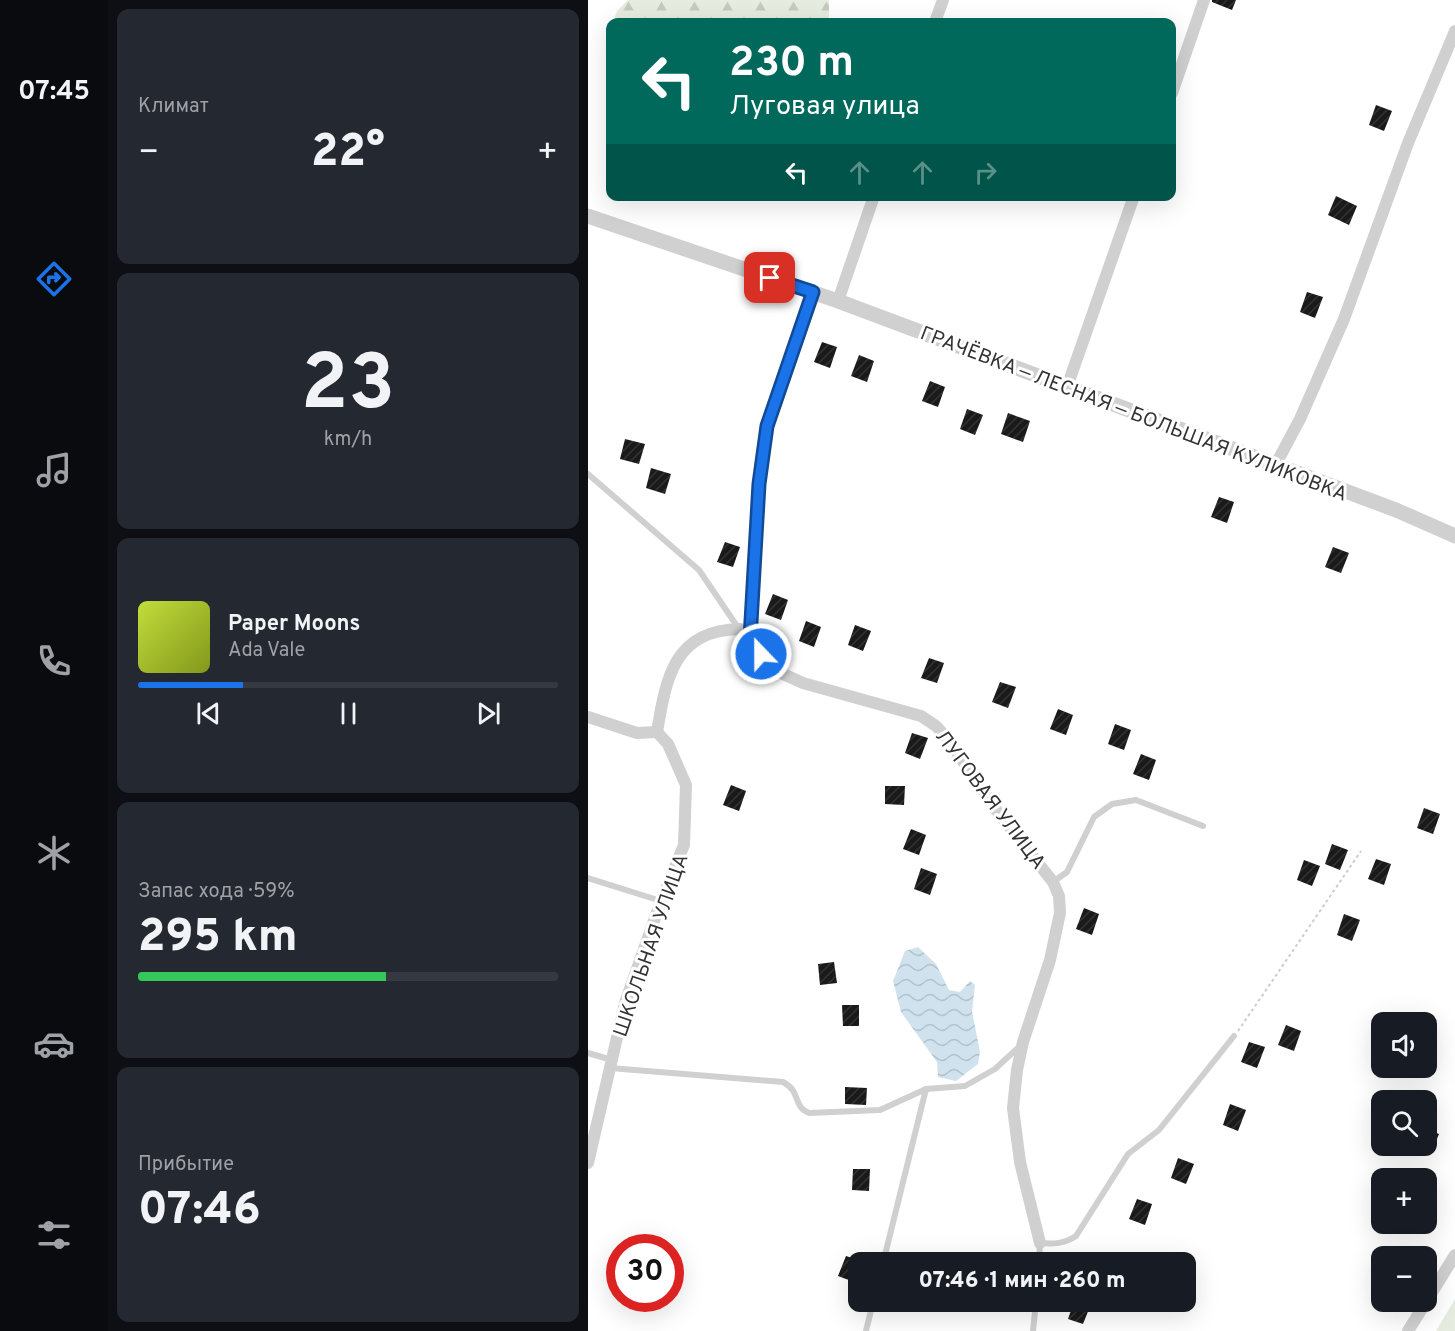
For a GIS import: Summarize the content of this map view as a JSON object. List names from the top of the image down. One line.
{"streets":{"street":["ГРАЧЁВКА — ЛЕСНАЯ — БОЛЬШАЯ КУЛИКОВКА","ЛУГОВАЯ УЛИЦА","ШКОЛЬНАЯ УЛИЦА"]},"page":{"tabs":"07:45","tile":["Климат",["23","km/h"],["Запас хода · 59%","295 km"],["Прибытие","07:46"]],"turn":["230 m","Луговая улица"],"heat":["−","22°","+"],"song":["Paper Moons","Ada Vale"],"map_buttons":["+","−"],"limit":"30","trip":"07:46 · 1 мин · 260 m"}}
